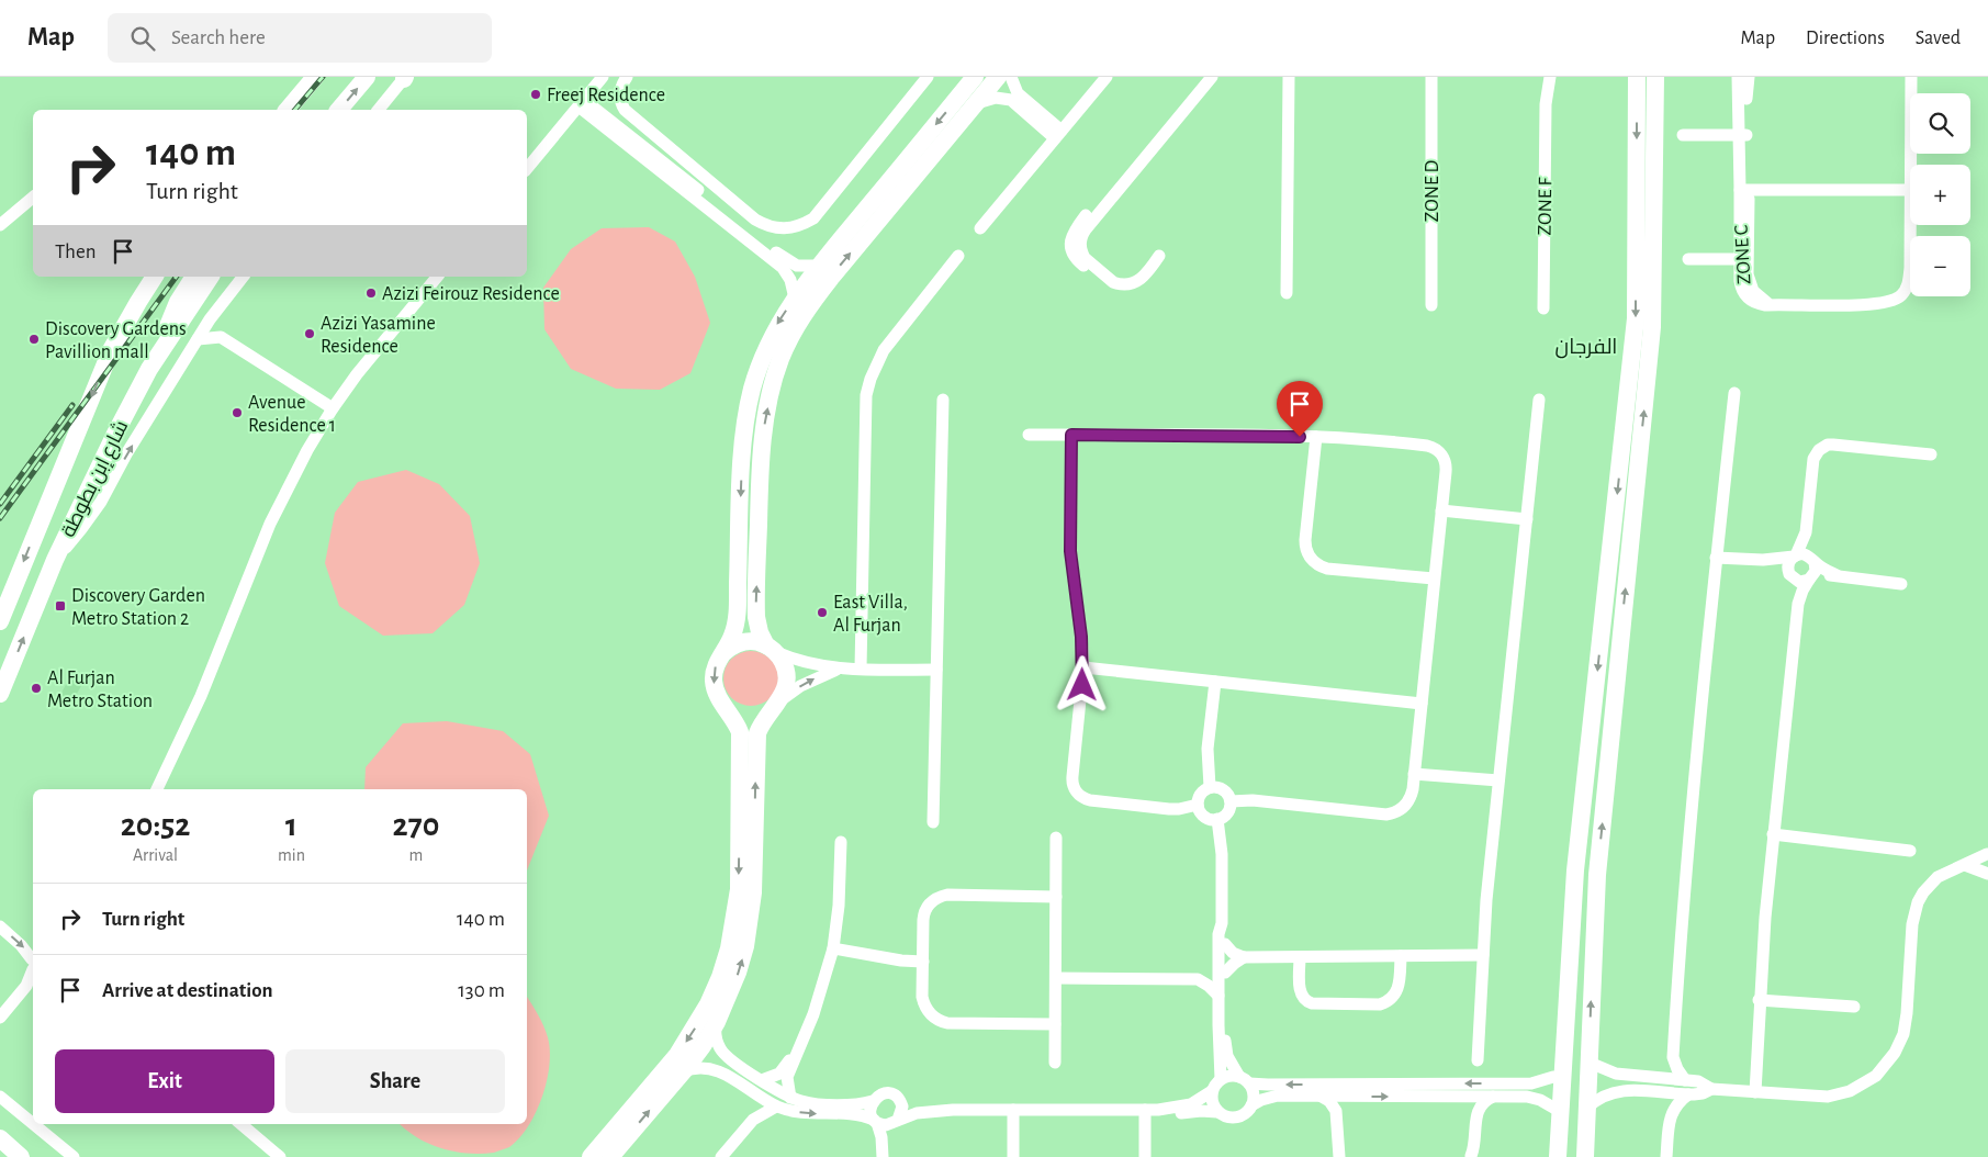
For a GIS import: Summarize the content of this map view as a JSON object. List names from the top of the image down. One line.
{"streets":{"street":["ZONE D","ZONE F","ZONE C","شارع إبن بطوطة"]},"districts":["الفرجان"],"places":{"other":["Freej Residence","Azizi Feirouz Residence","Azizi Yasamine Residence","Discovery Gardens Pavillion mall","Avenue Residence 1","East Villa, Al Furjan","Al Furjan Metro Station"],"transit":["Discovery Garden Metro Station 2"]},"page":{"header":"Map","search":"Search here","nav":["Map","Directions","Saved"],"map_buttons":["+","−"],"turn":["140 m","Turn right"],"then":"Then","eta":["20:52","Arrival","1","min","270","m"],"list":[{"name":"Turn right","value":"140 m"},{"name":"Arrive at destination","value":"130 m"}],"buttons":["Exit","Share"]}}
